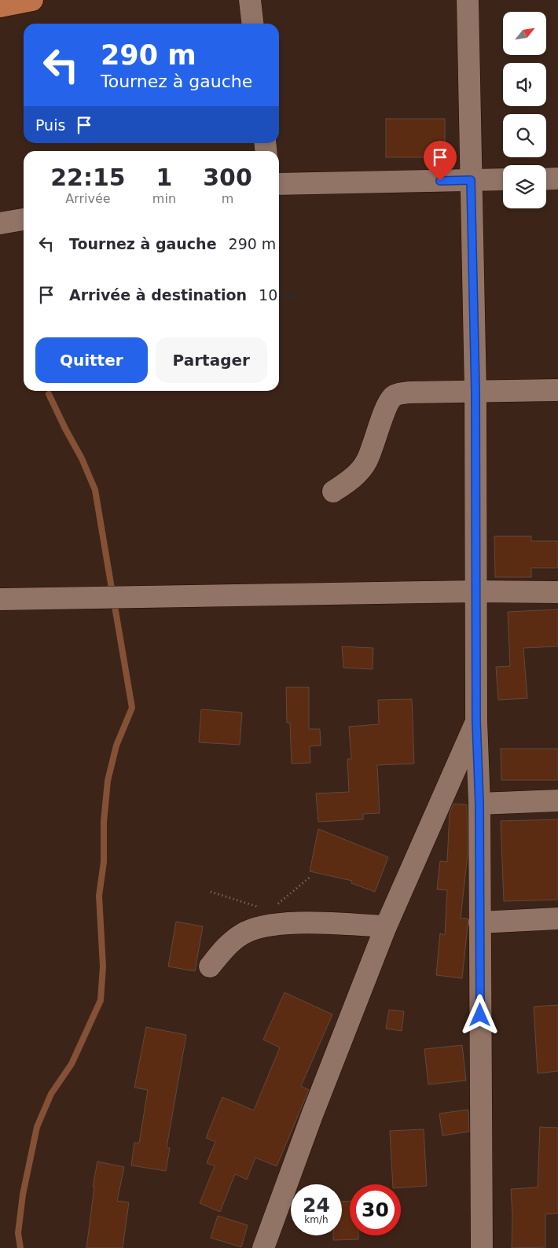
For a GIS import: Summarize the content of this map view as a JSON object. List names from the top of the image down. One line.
{"north":"top right","page":{"turn":["290 m","Tournez à gauche"],"then":"Puis","eta":["22:15","Arrivée","1","min","300","m"],"list":[{"name":"Tournez à gauche","value":"290 m"},{"name":"Arrivée à destination","value":"10 m"}],"buttons":["Quitter","Partager"],"speed":"24 km/h","limit":"30"}}
